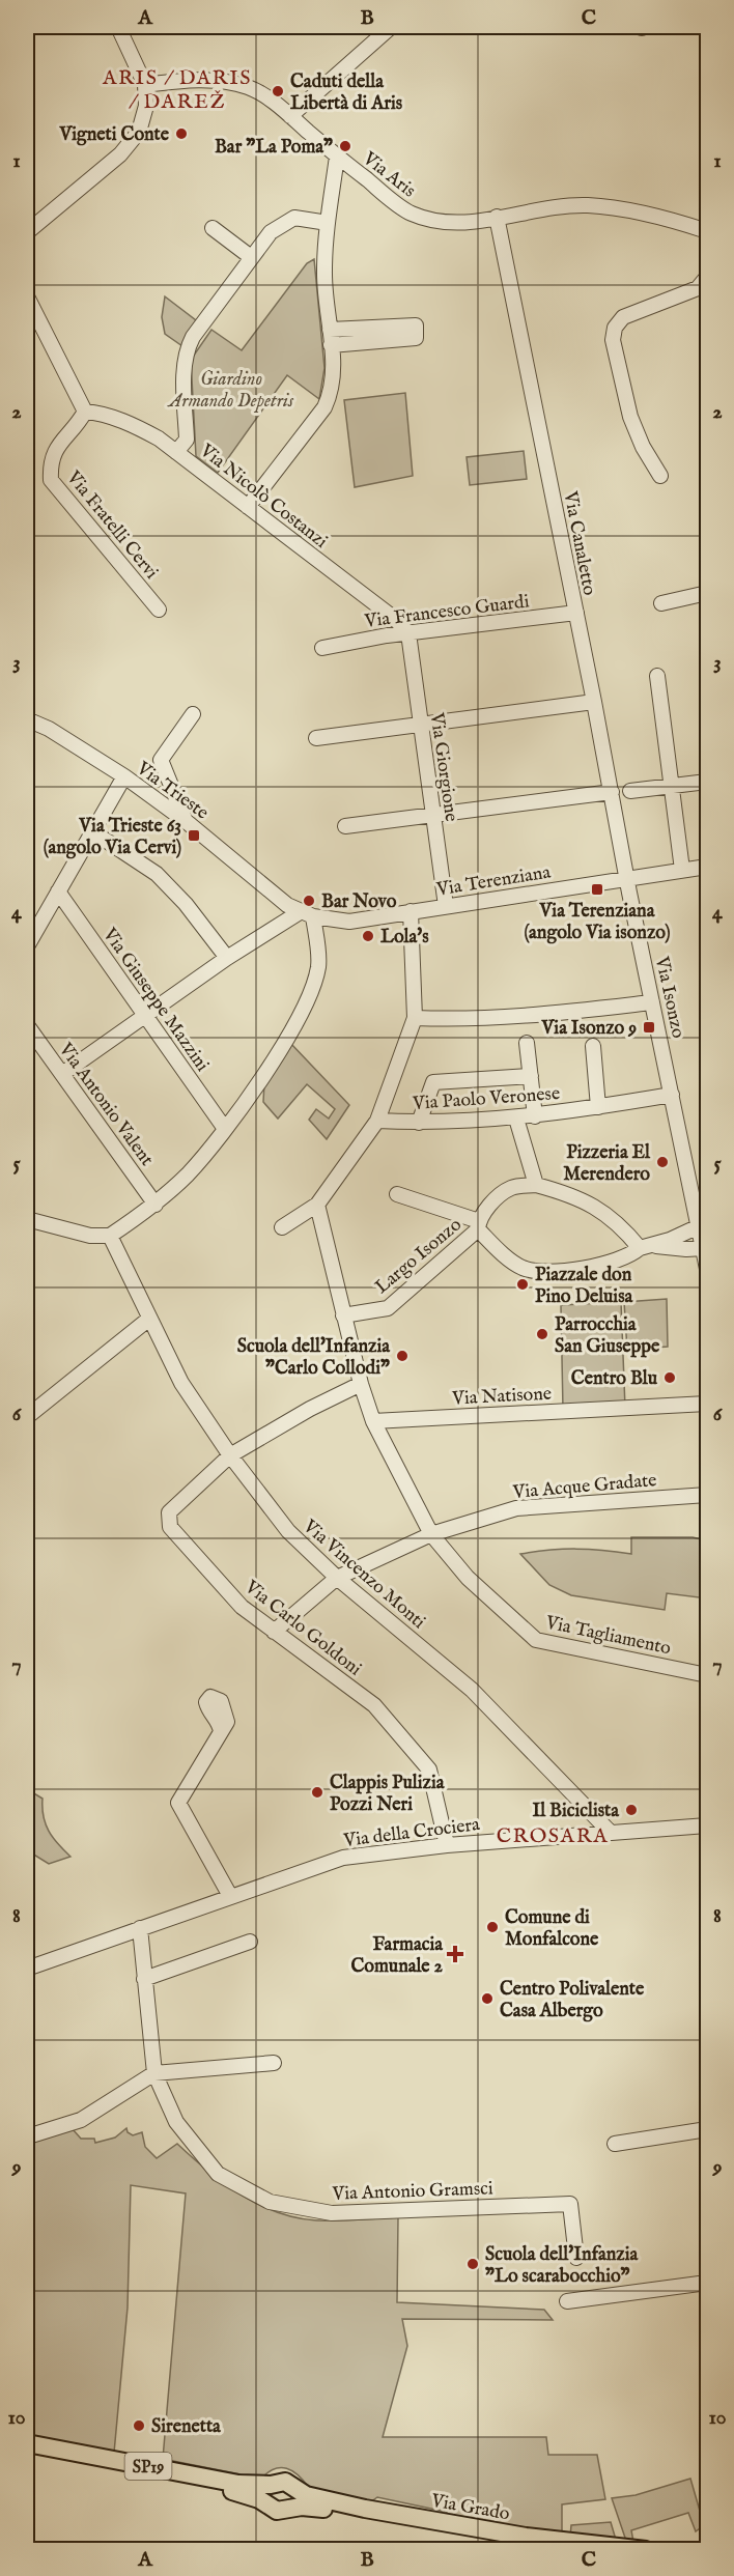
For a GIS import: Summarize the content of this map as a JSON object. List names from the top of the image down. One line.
{"streets":{"main road":["SP19","Via Grado"],"street":["Via Aris","Via Nicolò Costanzi","Via Fratelli Cervi","Via Canaletto","Via Francesco Guardi","Via Giorgione","Via Trieste","Via Terenziana","Via Isonzo","Via Giuseppe Mazzini","Via Paolo Veronese","Via Antonio Valent","Largo Isonzo","Via Natisone","Via Acque Gradate","Via Vincenzo Monti","Via Carlo Goldoni","Via Tagliamento","Via della Crociera","Via Antonio Gramsci"]},"crossings":[["Via Aris","Via Canaletto"],["Via Nicolò Costanzi","Via Fratelli Cervi"],["Via Nicolò Costanzi","Via Francesco Guardi"],["Via Nicolò Costanzi","Via Giorgione"],["Via Canaletto","Via Francesco Guardi"],["Via Canaletto","Via Terenziana"],["Via Canaletto","Via Isonzo"],["Via Francesco Guardi","Via Giorgione"],["Via Giorgione","Via Terenziana"],["Via Trieste","Via Terenziana"],["Via Terenziana","Via Isonzo"],["Via Isonzo","Via Paolo Veronese"],["Via Isonzo","Largo Isonzo"],["Largo Isonzo","Via Tagliamento"],["Via Natisone","Via Tagliamento"],["Via Acque Gradate","Via Vincenzo Monti"],["Via Acque Gradate","Via Carlo Goldoni"],["Via Acque Gradate","Via Tagliamento"],["Via Vincenzo Monti","Via Carlo Goldoni"],["Via Vincenzo Monti","Via della Crociera"],["Via Carlo Goldoni","Via della Crociera"],["Via della Crociera","Via Antonio Gramsci"]],"districts":["ARIS / DARIS / DAREŽ","CROSARA"],"parks":["Giardino Armando Depetris"],"places":{"other":["Caduti della Libertà di Aris","Vigneti Conte","Bar \"La Poma\"","Bar Novo","Lola's","Pizzeria El Merendero","Piazzale don Pino Deluisa","Parrocchia San Giuseppe","Scuola dell'Infanzia \"Carlo Collodi\"","Centro Blu","Clappis Pulizia Pozzi Neri","Il Biciclista","Comune di Monfalcone","Centro Polivalente Casa Albergo","Scuola dell'Infanzia \"Lo scarabocchio\"","Sirenetta"],"transit":["Via Trieste 63 (angolo Via Cervi)","Via Terenziana (angolo Via isonzo)","Via Isonzo 9"],"health":["Farmacia Comunale 2"]},"grid":{"columns":["A","B","C"],"rows":["1","2","3","4","5","6","7","8","9","10"]}}
